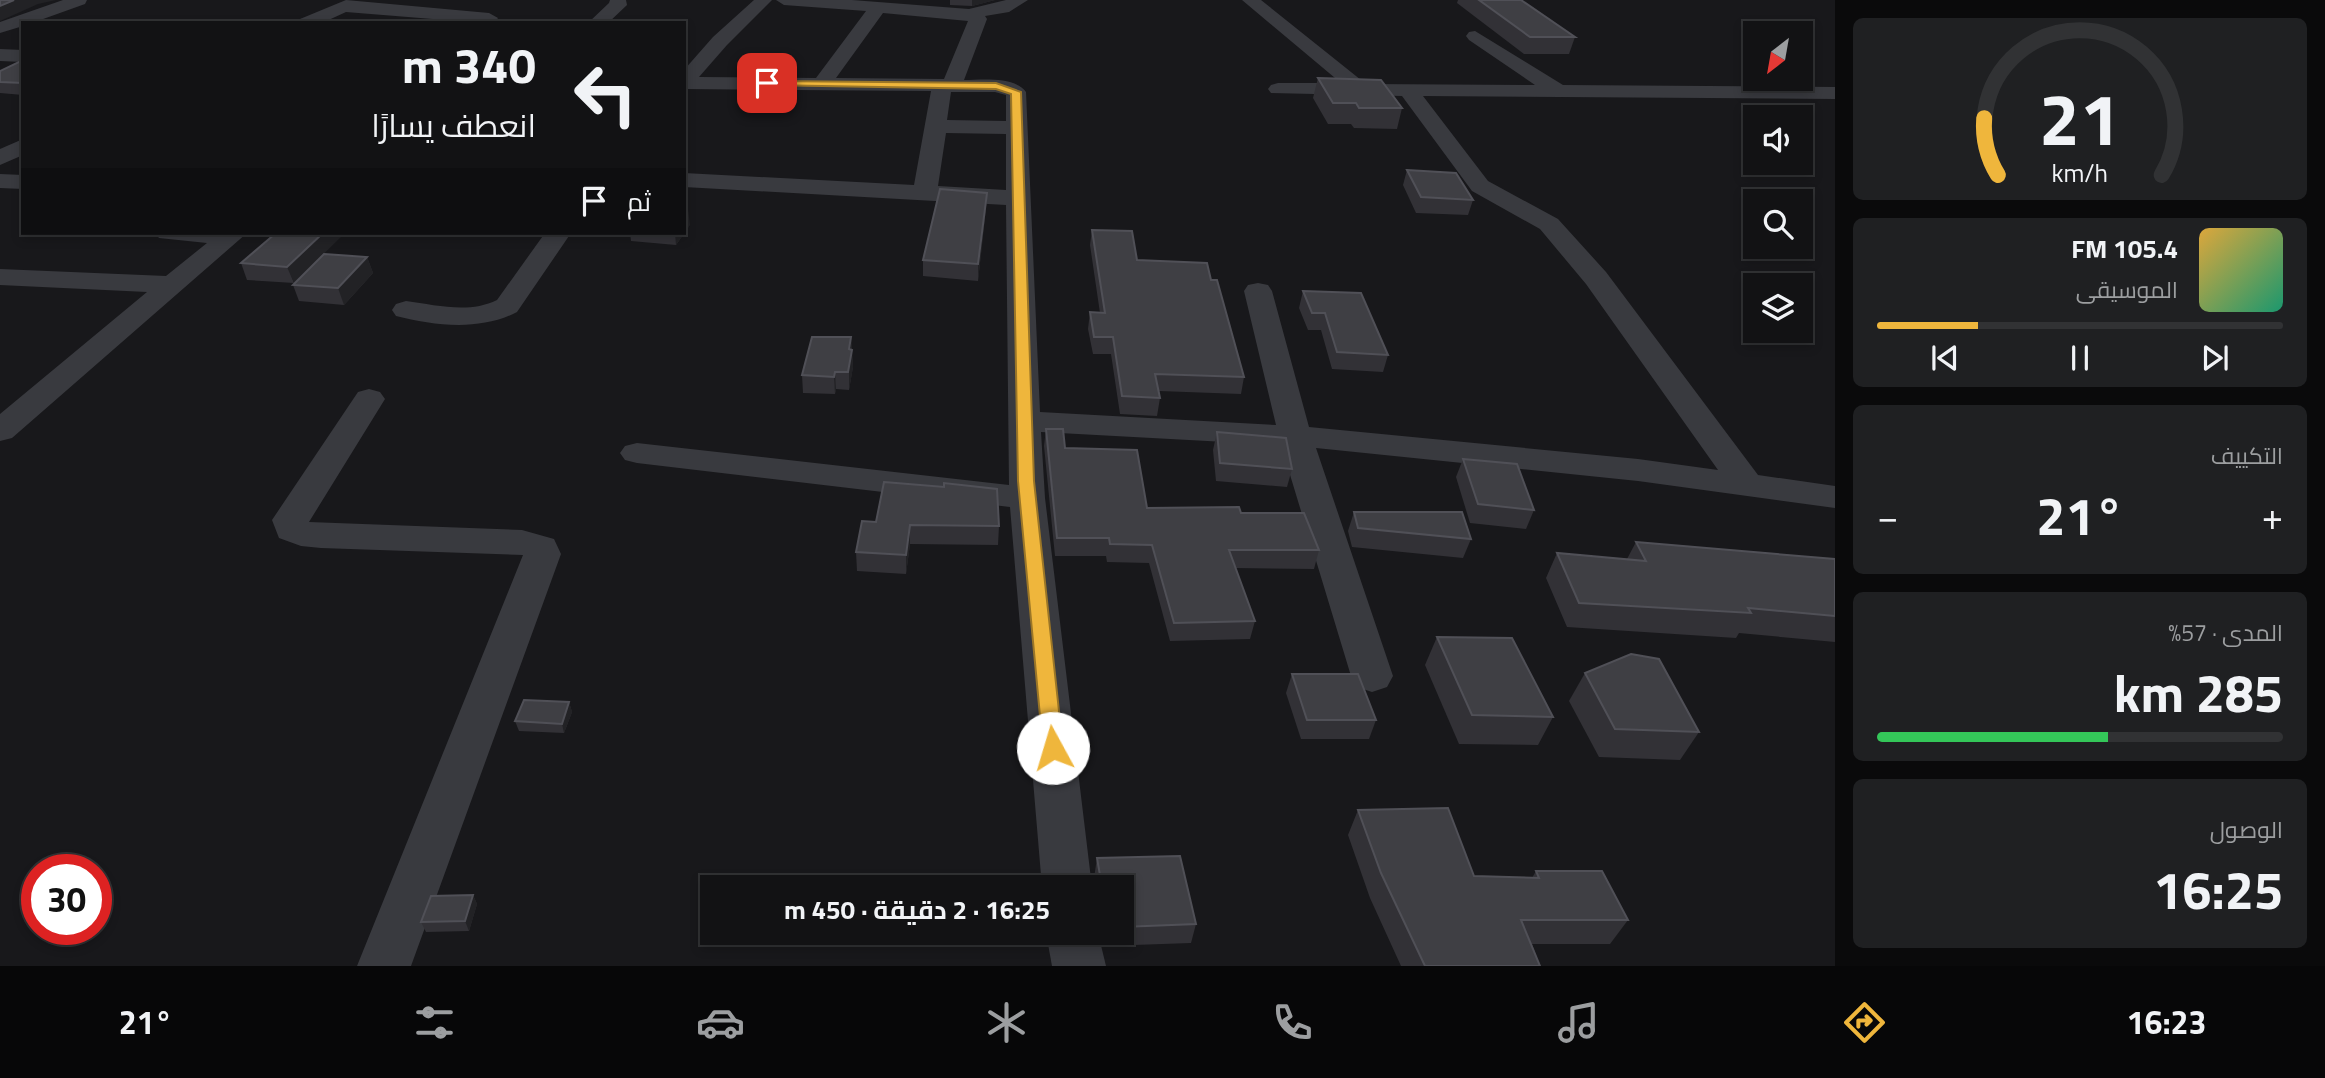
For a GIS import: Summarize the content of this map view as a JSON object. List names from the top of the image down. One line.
{"north":"bottom left","page":{"turn":["340 m","انعطف يسارًا"],"then":"ثم","song":["105.4 FM","الموسيقى"],"tile":["التكييف",["المدى · 57%","285 km"],["الوصول","16:25"]],"heat":["−","21°","+"],"limit":"30","trip":"16:25 · 2 دقيقة · 450 m","tabs":["16:23","21°"],"gauge":["21","km/h"]}}
